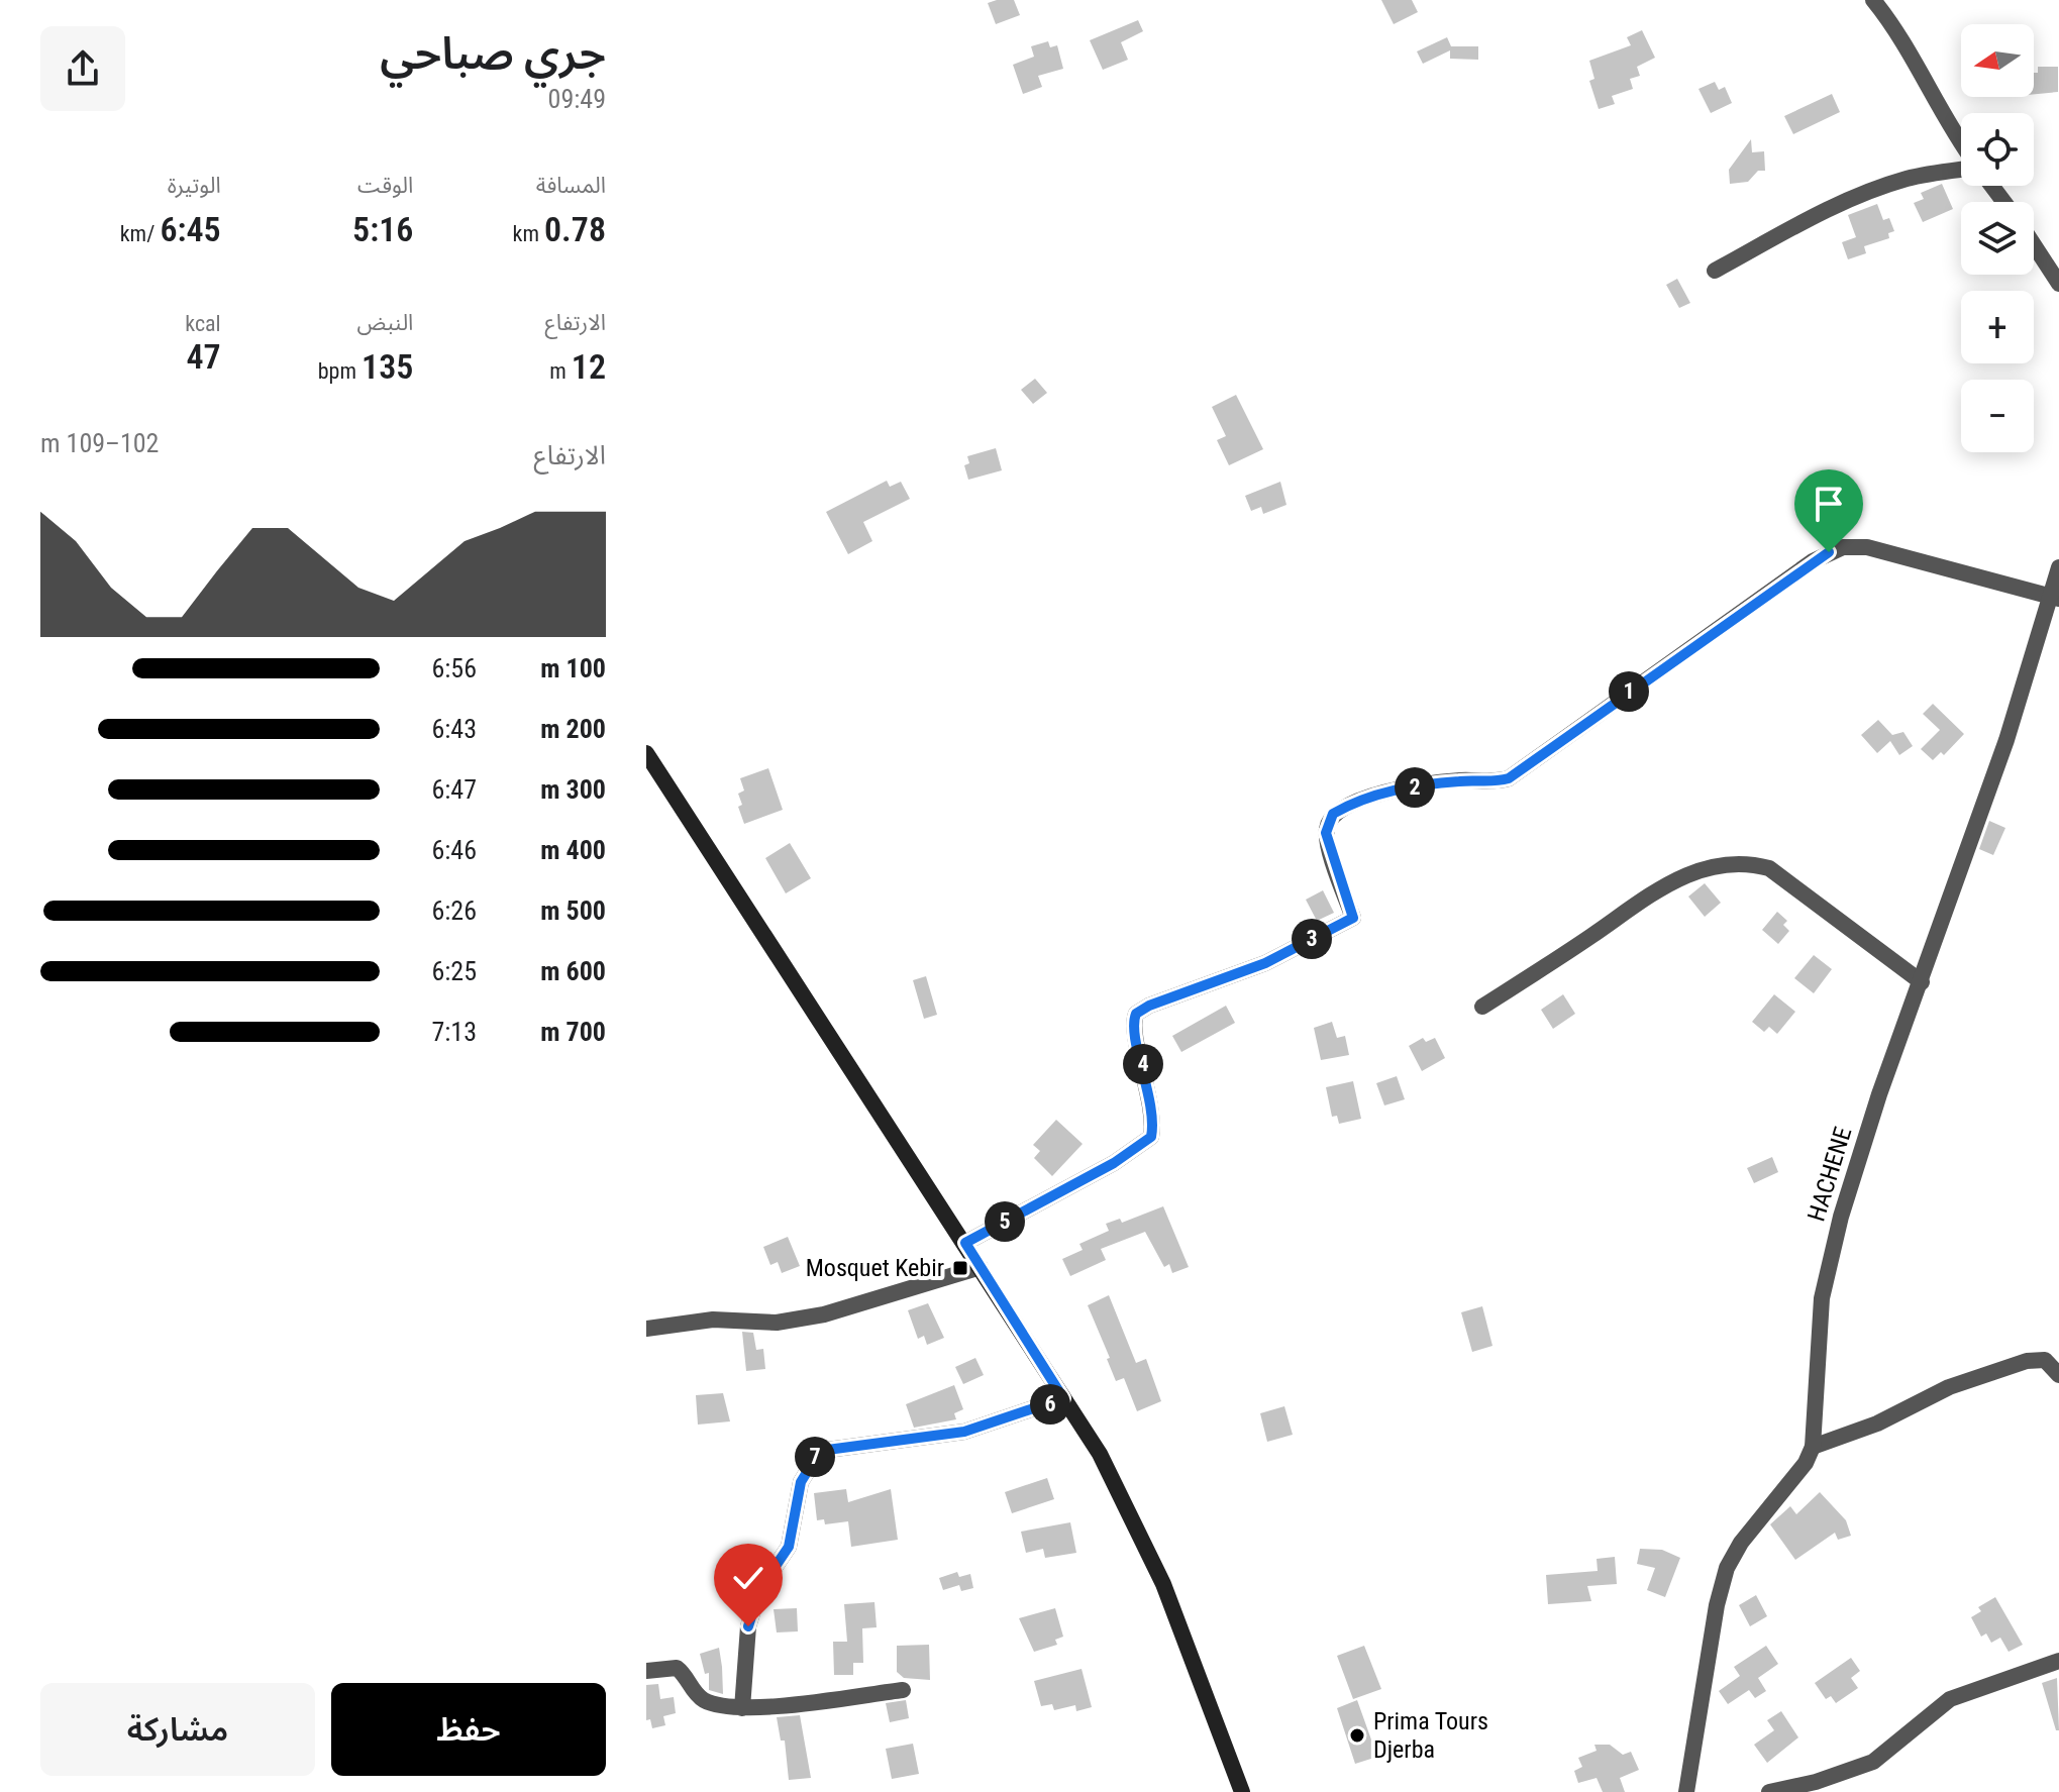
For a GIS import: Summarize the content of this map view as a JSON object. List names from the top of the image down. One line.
{"streets":{"street":["HACHENE"]},"places":{"transit":["Mosquet Kebir"],"other":["Prima Tours Djerba"]},"north":"left","page":{"heading":["جري صباحي","09:49"],"map_buttons":["+","−"],"stats":[["المسافة","0.78 km"],["الوقت","5:16"],["الوتيرة","6:45 /km"],["الارتفاع","12 m"],["النبض","135 bpm"],["kcal","47"]],"chart":["الارتفاع","102–109 m"],"list":[{"name":"100 m","note":"6:56"},{"name":"200 m","note":"6:43"},{"name":"300 m","note":"6:47"},{"name":"400 m","note":"6:46"},{"name":"500 m","note":"6:26"},{"name":"600 m","note":"6:25"},{"name":"700 m","note":"7:13"}],"pins":["1","2","3","4","5","6","7"],"buttons":["حفظ","مشاركة"]}}
